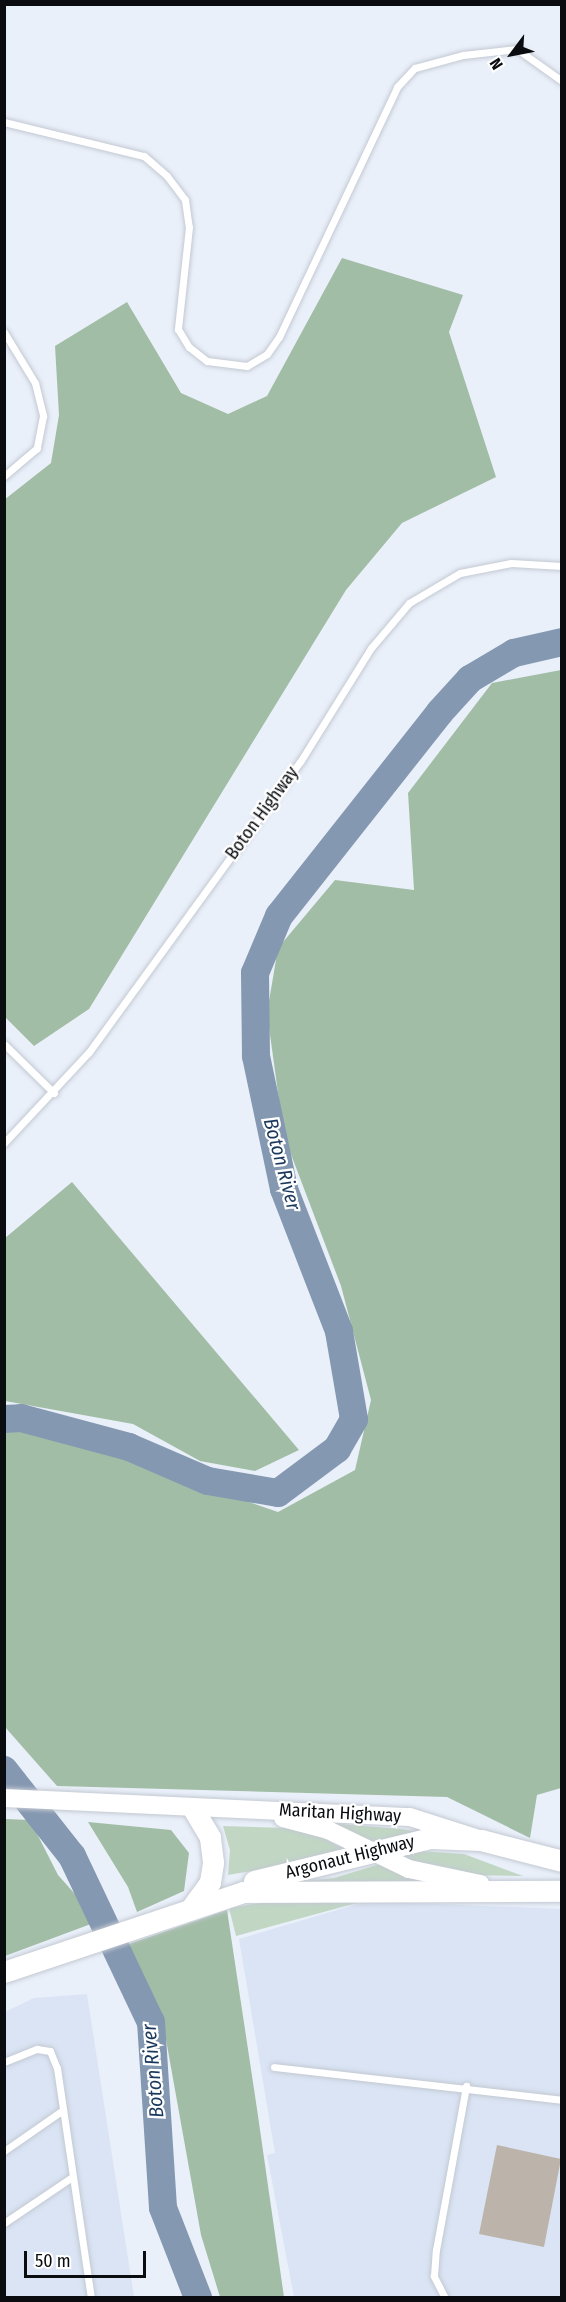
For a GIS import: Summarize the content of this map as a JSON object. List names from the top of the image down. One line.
{"streets":{"main road":["Maritan Highway","Argonaut Highway"],"lane":["Boton Highway"]},"crossings":[["Maritan Highway","Argonaut Highway"]],"water":["Boton River"],"scale_bar":"50 m","north":"bottom left"}
